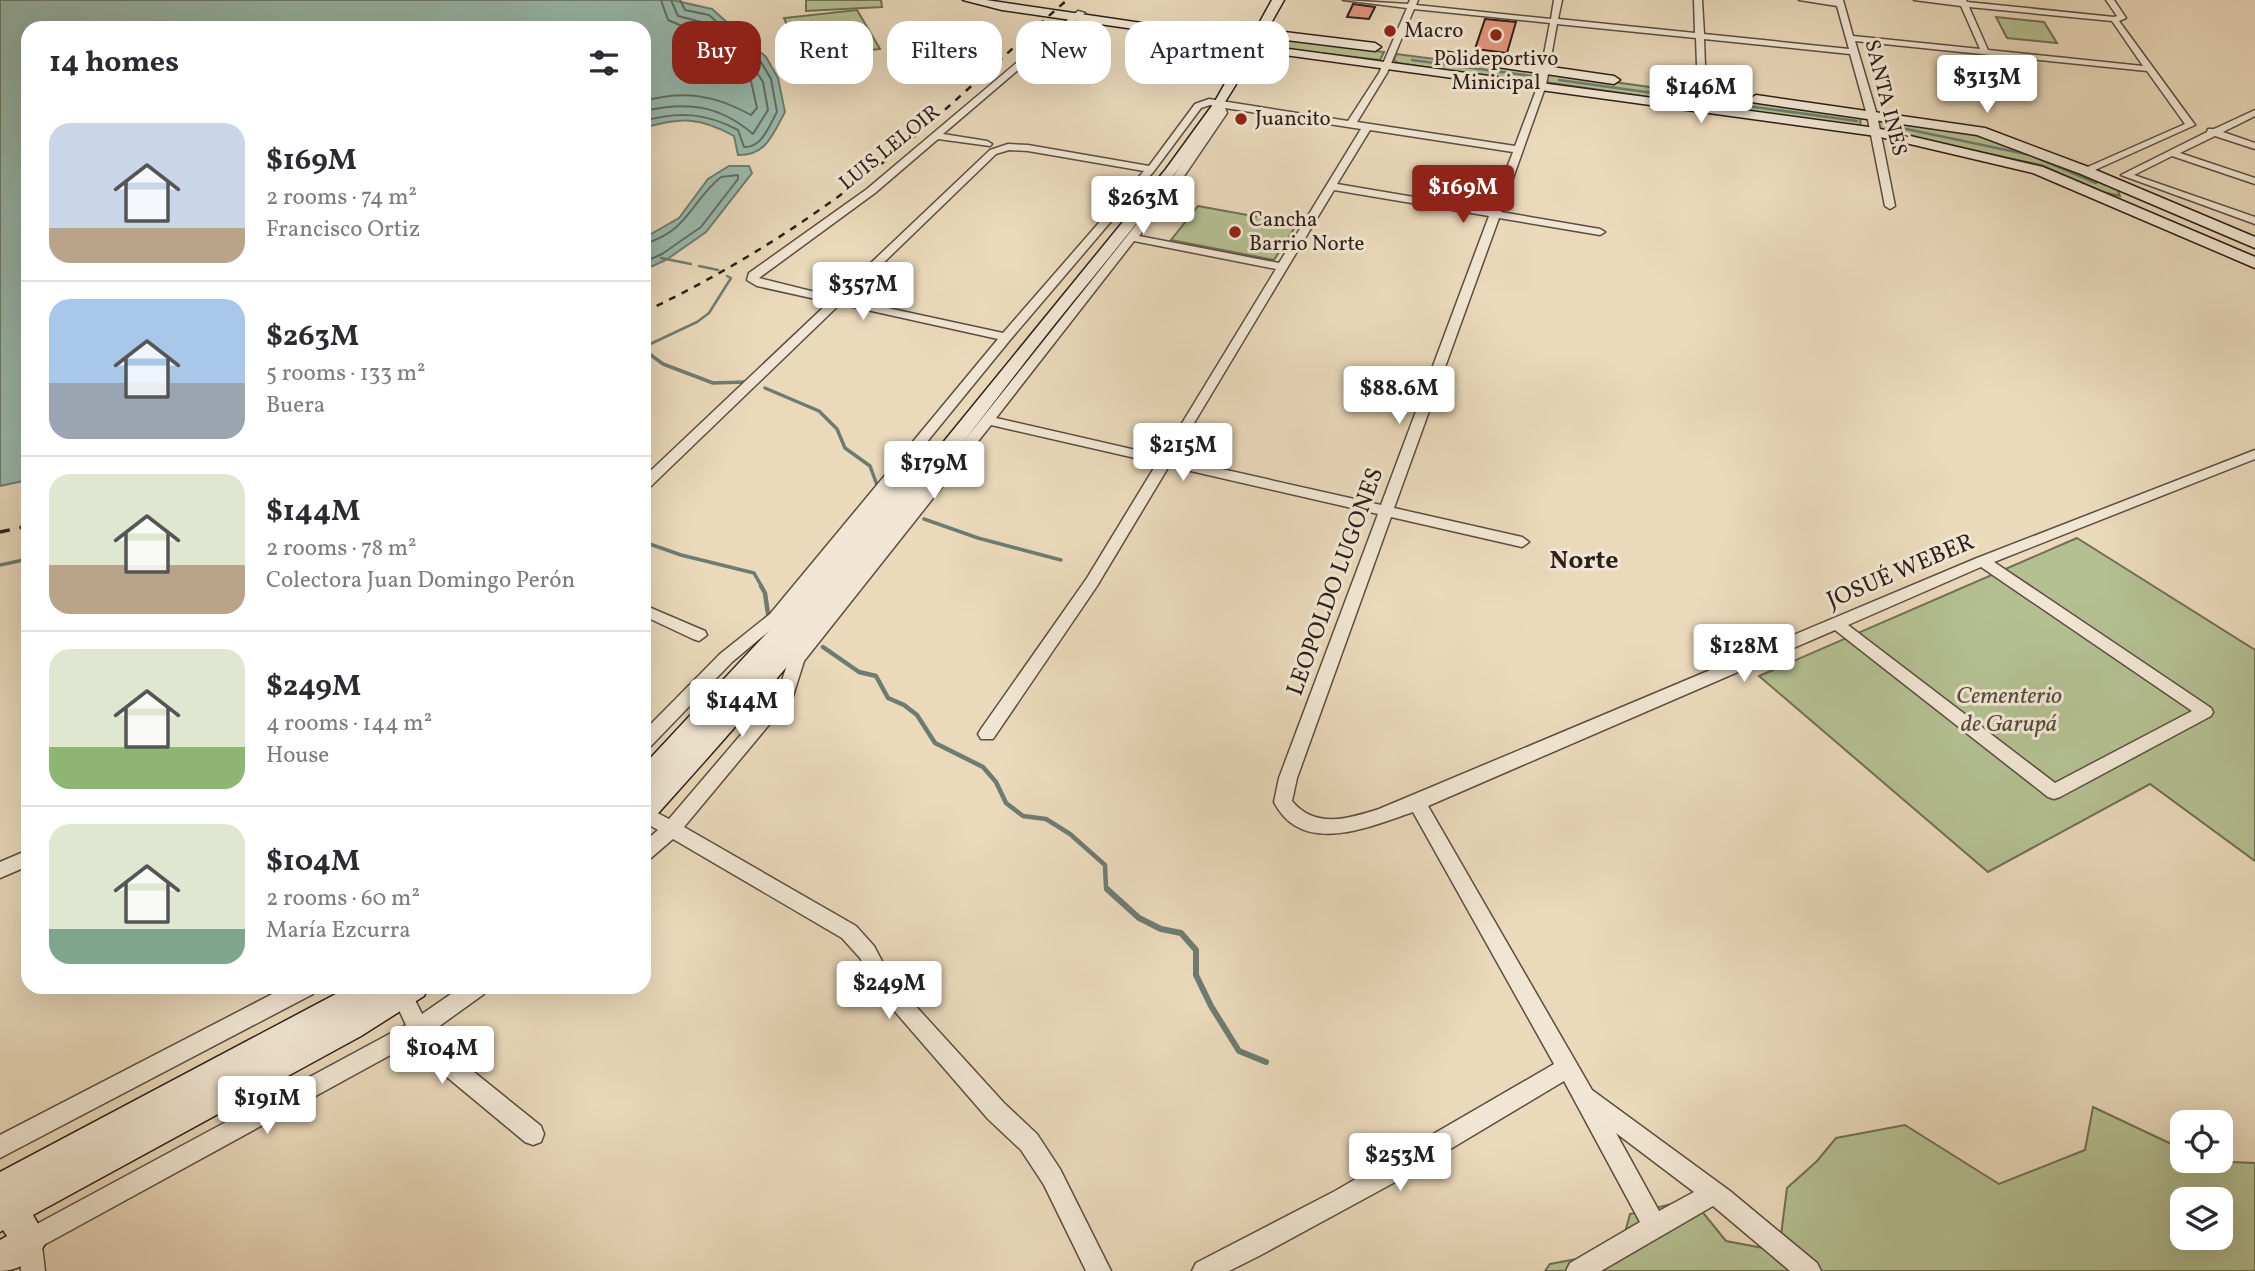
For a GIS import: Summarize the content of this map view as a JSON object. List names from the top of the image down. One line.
{"streets":{"street":["SANTA INÉS","LUIS LELOIR","JOSUÉ WEBER","LEOPOLDO LUGONES"]},"crossings":[["JOSUÉ WEBER","LEOPOLDO LUGONES"]],"districts":["Norte"],"parks":["Cementerio de Garupá"],"places":["Macro","Polideportivo Minicipal","Juancito","Cancha Barrio Norte"],"page":{"chip":["Buy","Rent","Filters","New","Apartment"],"heading":"14 homes","price":["$313M","$146M","$169M","$263M","$357M","$88.6M","$215M","$179M","$128M","$144M","$249M","$104M","$191M","$253M"],"list":[{"name":"$169M","note":"2 rooms · 74 m² · Francisco Ortiz"},{"name":"$263M","note":"5 rooms · 133 m² · Buera"},{"name":"$144M","note":"2 rooms · 78 m² · Colectora Juan Domingo Perón"},{"name":"$249M","note":"4 rooms · 144 m² · House"},{"name":"$104M","note":"2 rooms · 60 m² · María Ezcurra"}]}}
